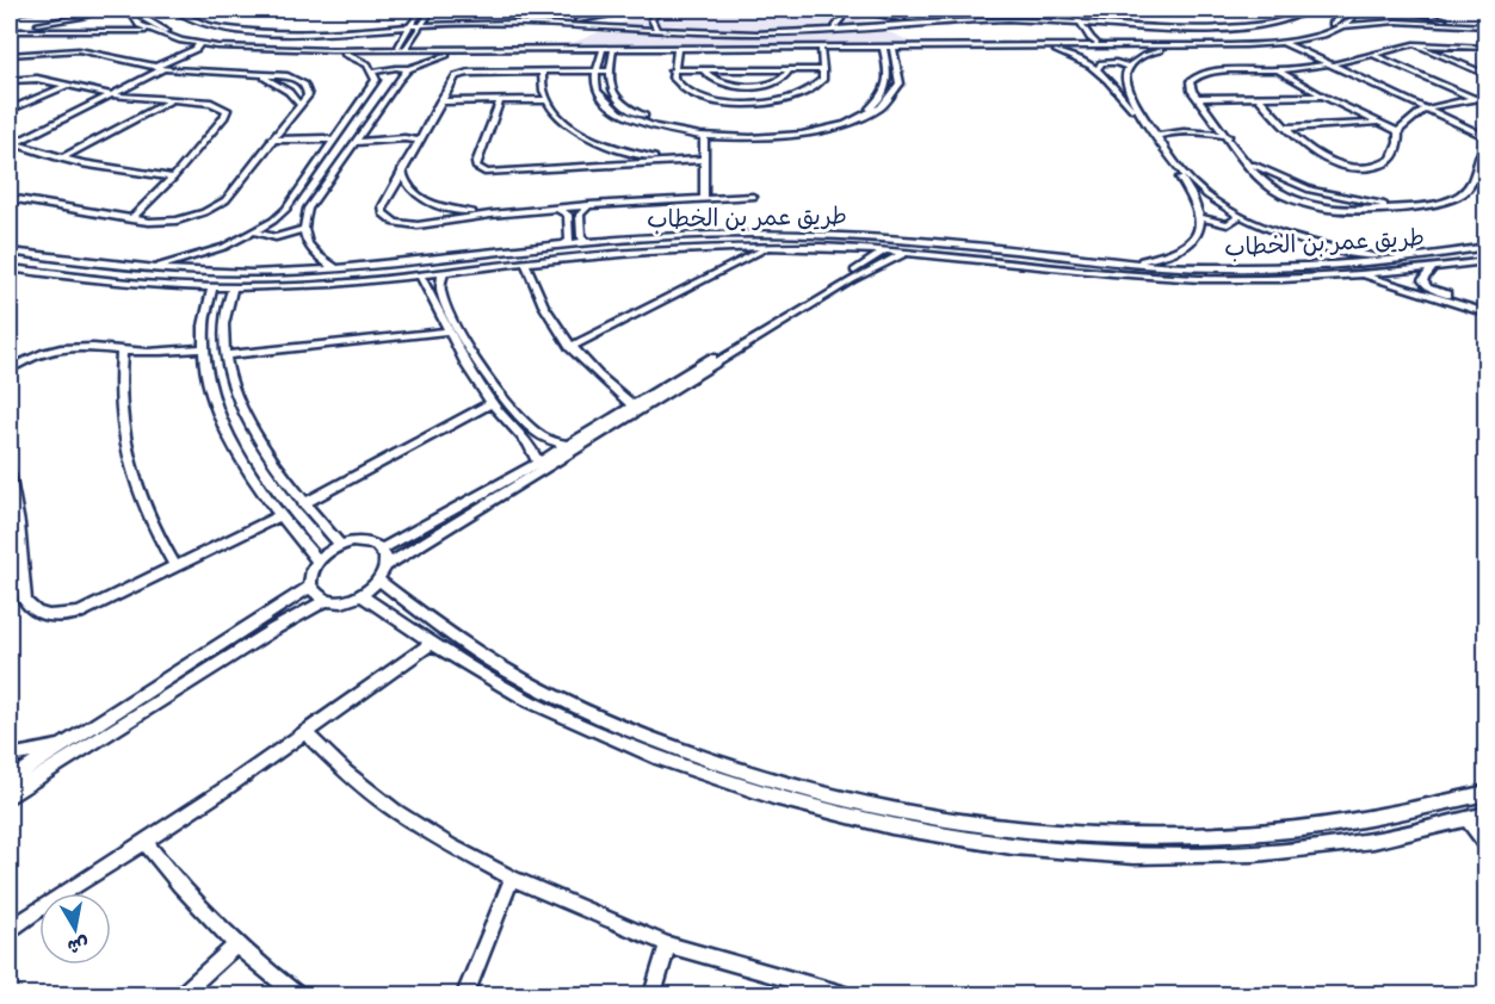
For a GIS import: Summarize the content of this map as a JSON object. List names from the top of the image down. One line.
{"streets":{"street":["طريق عمر بن الخطاب"]},"north":"bottom"}
